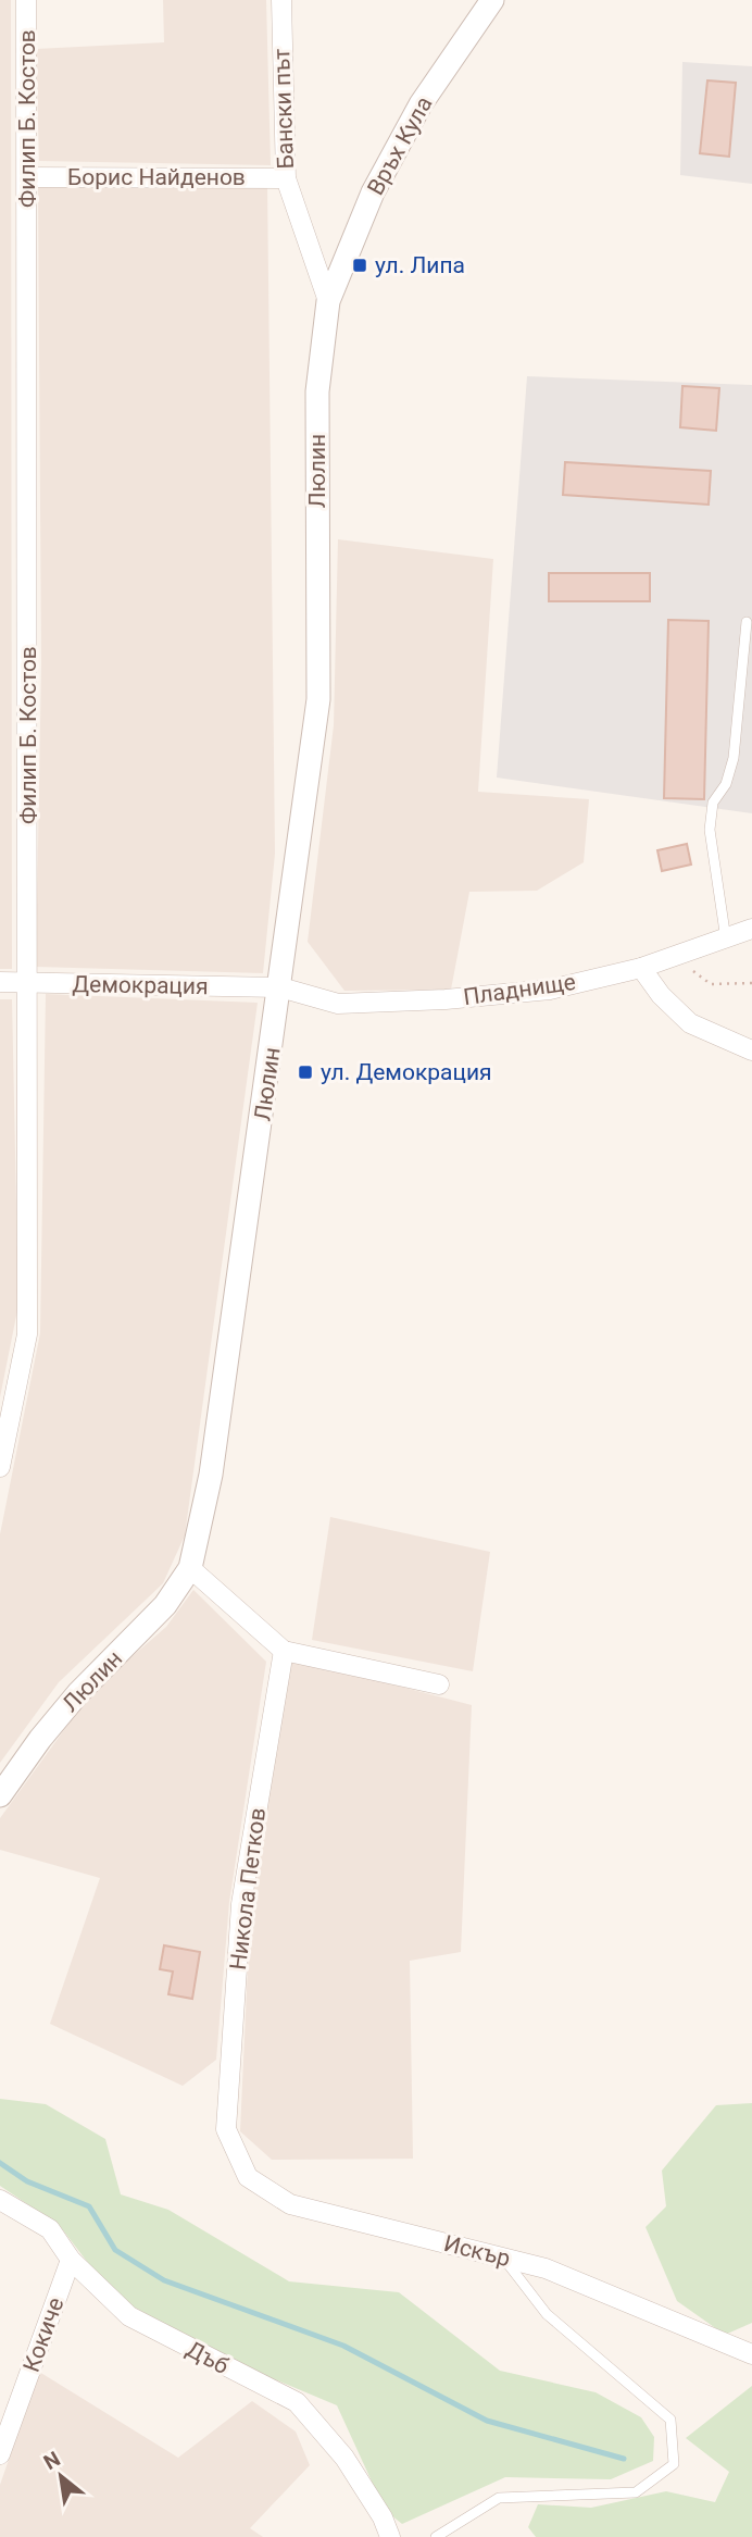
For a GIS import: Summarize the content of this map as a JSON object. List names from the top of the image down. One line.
{"streets":{"street":["Бански път","Филип Б. Костов","Връх Кула","Борис Найденов","Люлин","Демокрация","Пладнище","Никола Петков","Искър","Кокиче","Дъб"]},"crossings":[["Бански път","Връх Кула"],["Бански път","Борис Найденов"],["Бански път","Люлин"],["Филип Б. Костов","Борис Найденов"],["Филип Б. Костов","Демокрация"],["Връх Кула","Люлин"],["Люлин","Демокрация"],["Люлин","Пладнище"],["Демокрация","Пладнище"],["Никола Петков","Искър"],["Кокиче","Дъб"]],"places":{"transit":["ул. Липа","ул. Демокрация"]},"north":"top left"}
